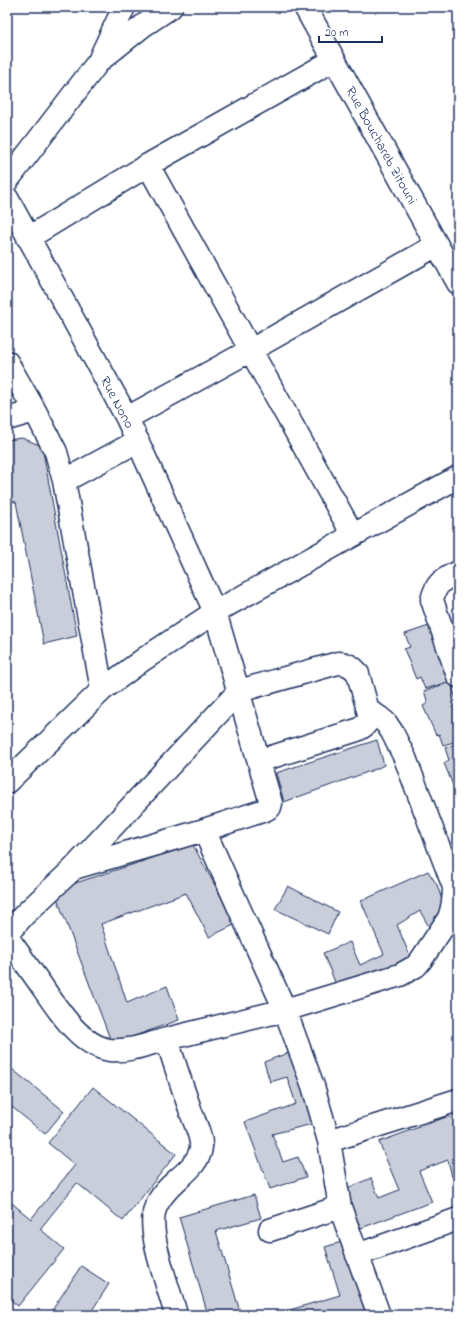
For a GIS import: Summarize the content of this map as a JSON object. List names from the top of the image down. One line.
{"streets":{"street":["Rue Bouchareb Zitouni","Rue Nono"]},"scale_bar":"20 m"}
